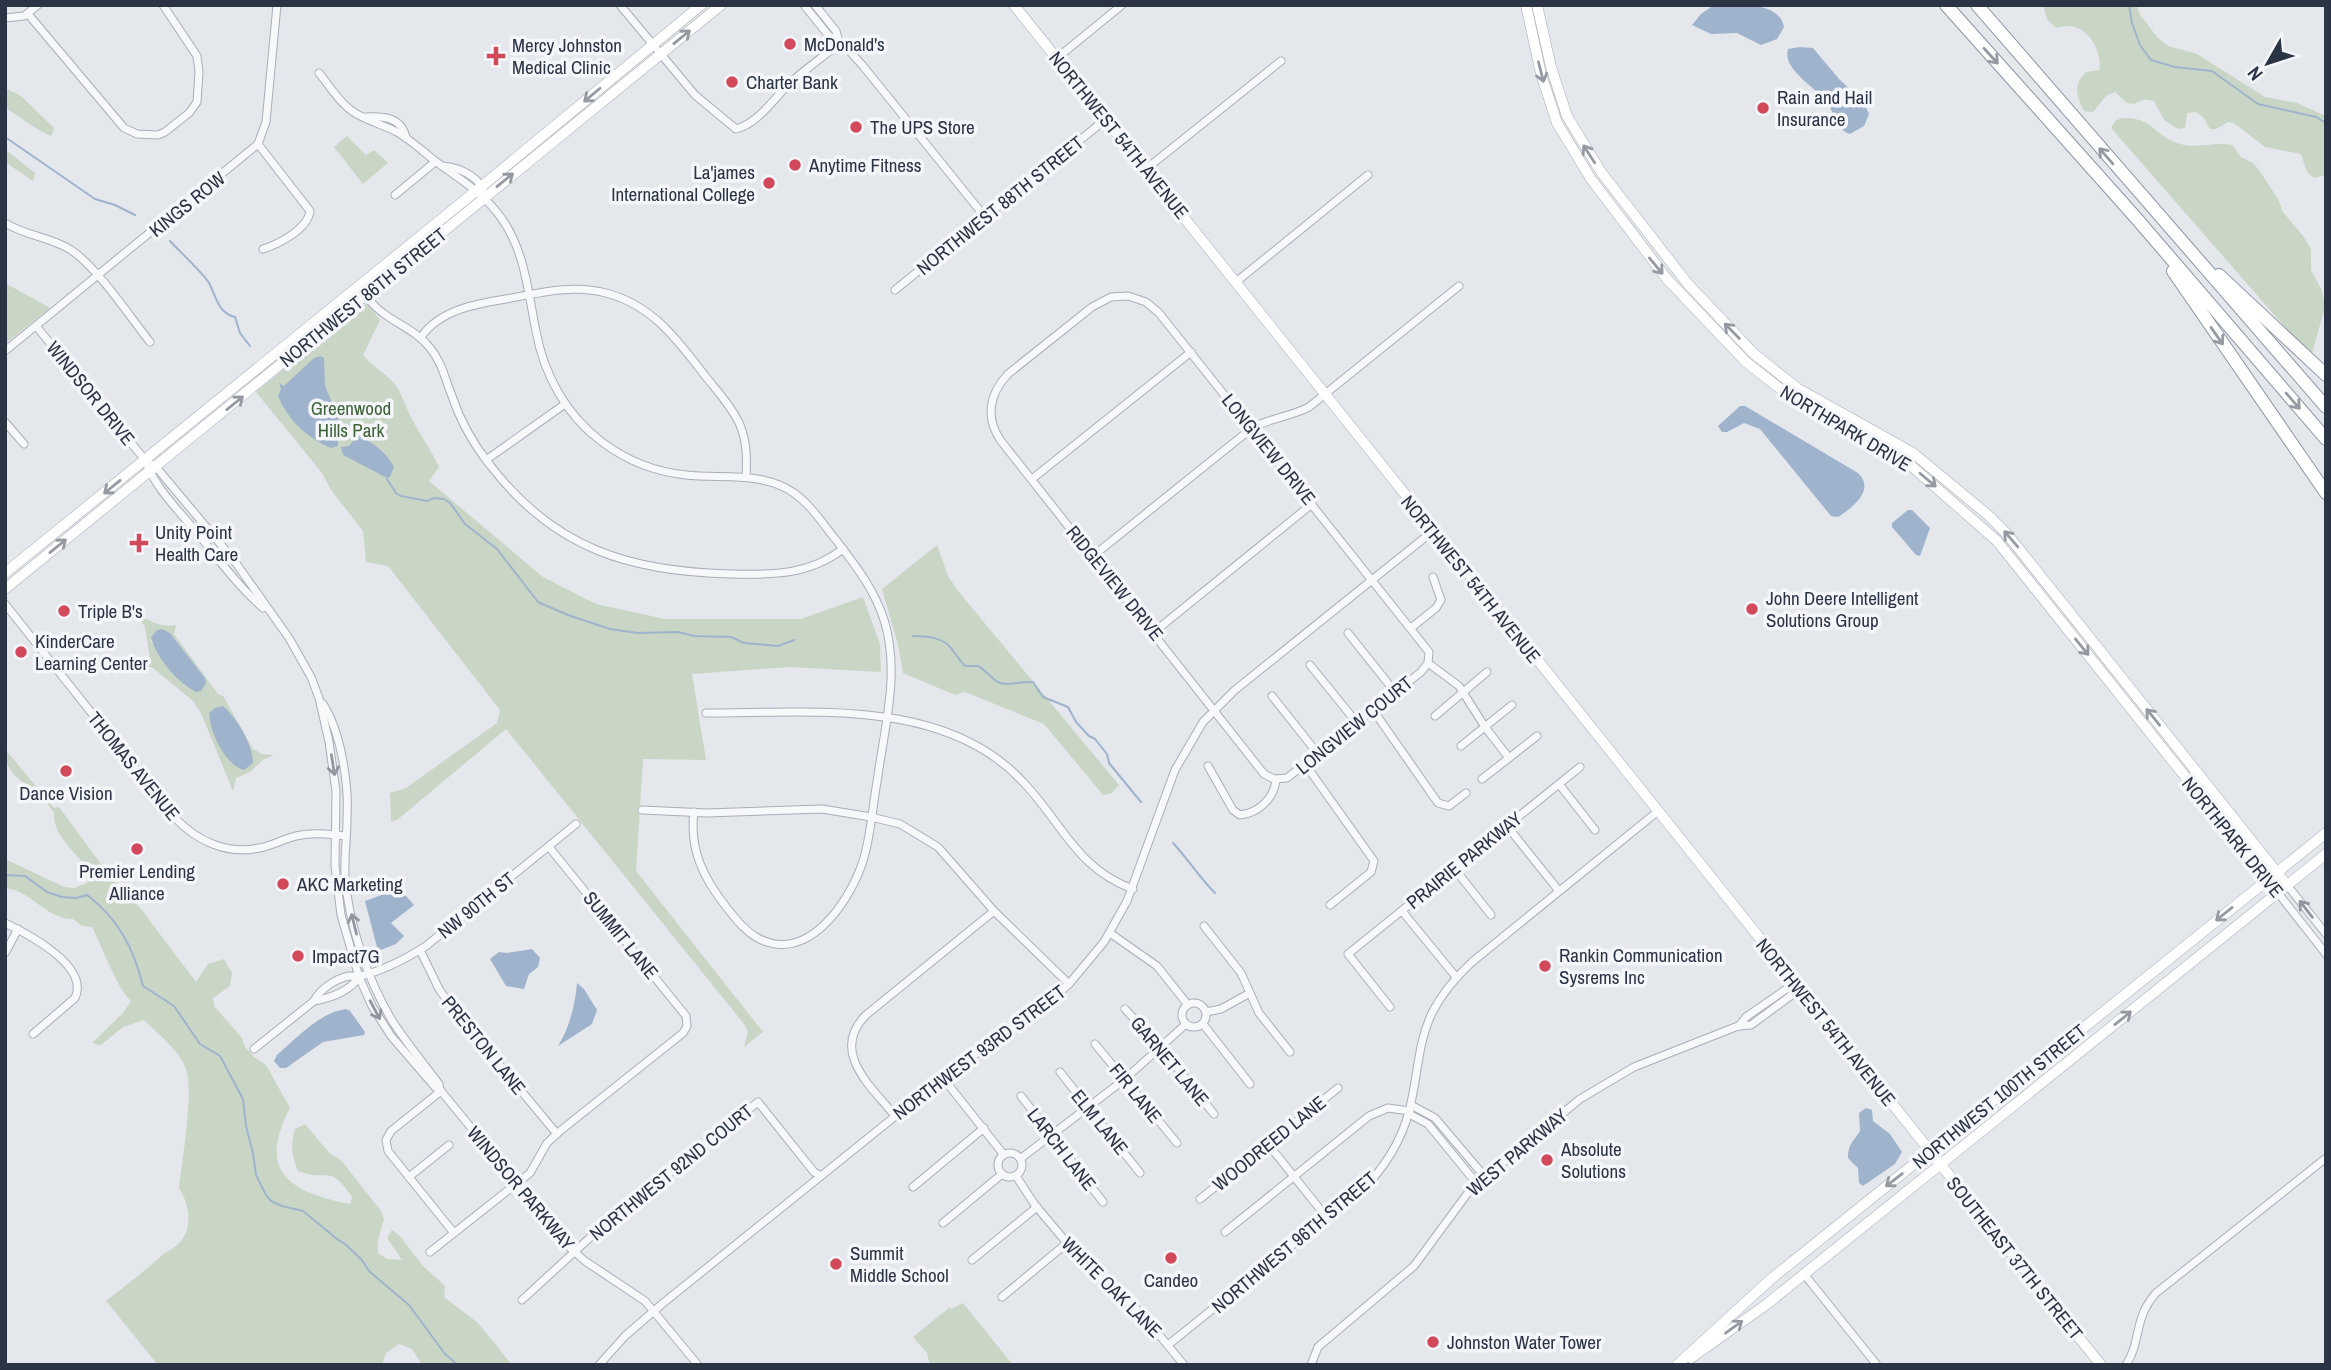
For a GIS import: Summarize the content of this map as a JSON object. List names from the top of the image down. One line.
{"streets":{"street":["NORTHWEST 54TH AVENUE","KINGS ROW","NORTHWEST 88TH STREET","NORTHWEST 86TH STREET","WINDSOR DRIVE","NORTHPARK DRIVE","LONGVIEW DRIVE","RIDGEVIEW DRIVE","LONGVIEW COURT","THOMAS AVENUE","PRAIRIE PARKWAY","NW 90TH ST","SUMMIT LANE","PRESTON LANE","NORTHWEST 93RD STREET","GARNET LANE","FIR LANE","NORTHWEST 100TH STREET","ELM LANE","WOODREED LANE","LARCH LANE","WEST PARKWAY","NORTHWEST 92ND COURT","WINDSOR PARKWAY","NORTHWEST 96TH STREET","SOUTHEAST 37TH STREET","WHITE OAK LANE"]},"crossings":[["NORTHWEST 54TH AVENUE","NORTHWEST 88TH STREET"],["NORTHWEST 54TH AVENUE","NORTHWEST 93RD STREET"],["NORTHWEST 54TH AVENUE","NORTHWEST 100TH STREET"],["NORTHWEST 54TH AVENUE","WEST PARKWAY"],["NORTHWEST 54TH AVENUE","NORTHWEST 96TH STREET"],["NORTHWEST 54TH AVENUE","SOUTHEAST 37TH STREET"],["KINGS ROW","WINDSOR DRIVE"],["NORTHWEST 86TH STREET","WINDSOR DRIVE"],["NORTHWEST 86TH STREET","WINDSOR PARKWAY"],["WINDSOR DRIVE","WINDSOR PARKWAY"],["NORTHPARK DRIVE","NORTHWEST 100TH STREET"],["LONGVIEW DRIVE","RIDGEVIEW DRIVE"],["LONGVIEW DRIVE","LONGVIEW COURT"],["LONGVIEW DRIVE","NORTHWEST 93RD STREET"],["RIDGEVIEW DRIVE","LONGVIEW COURT"],["RIDGEVIEW DRIVE","NORTHWEST 93RD STREET"],["THOMAS AVENUE","WINDSOR PARKWAY"],["NW 90TH ST","SUMMIT LANE"],["NW 90TH ST","PRESTON LANE"],["NW 90TH ST","WINDSOR PARKWAY"],["SUMMIT LANE","PRESTON LANE"],["NORTHWEST 93RD STREET","NORTHWEST 92ND COURT"],["NORTHWEST 93RD STREET","WINDSOR PARKWAY"],["NORTHWEST 100TH STREET","SOUTHEAST 37TH STREET"],["NORTHWEST 92ND COURT","WINDSOR PARKWAY"],["NORTHWEST 96TH STREET","WHITE OAK LANE"]],"parks":["Greenwood Hills Park"],"places":{"other":["McDonald's","Charter Bank","Rain and Hail Insurance","The UPS Store","Anytime Fitness","La'james International College","John Deere Intelligent Solutions Group","Triple B's","KinderCare Learning Center","Dance Vision","Premier Lending Alliance","AKC Marketing","Impact7G","Rankin Communication Sysrems Inc","Absolute Solutions","Candeo","Summit Middle School","Johnston Water Tower"],"health":["Mercy Johnston Medical Clinic","Unity Point Health Care"]},"north":"bottom left"}
